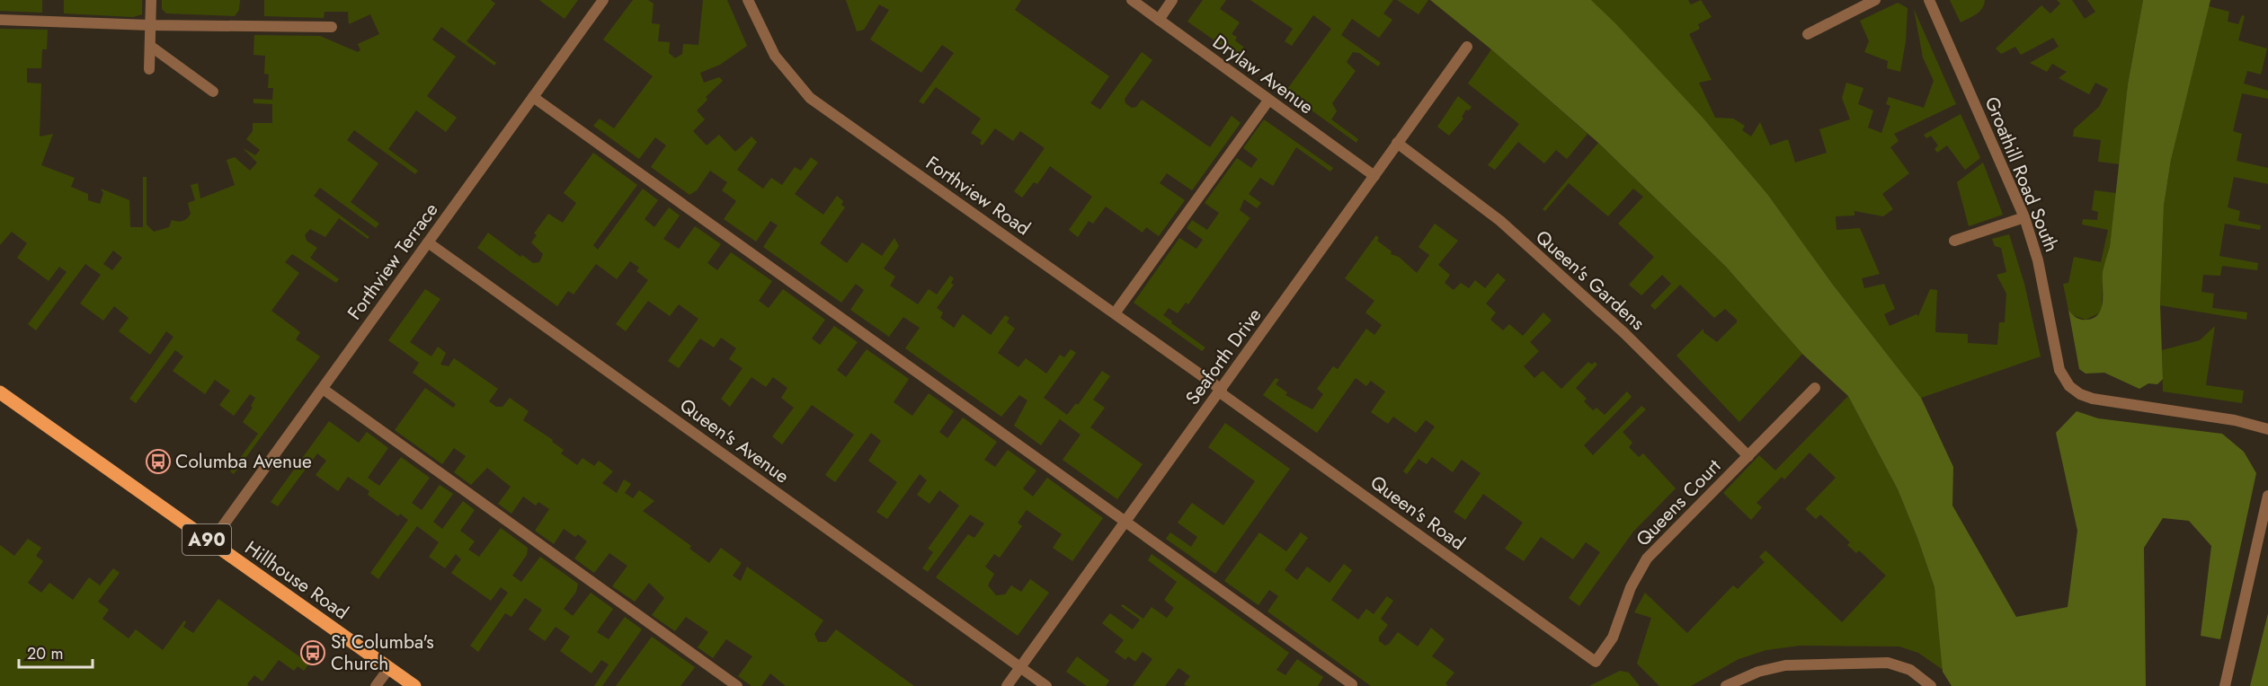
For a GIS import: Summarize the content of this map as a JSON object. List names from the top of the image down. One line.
{"streets":{"main road":["A90","Hillhouse Road"],"street":["Drylaw Avenue","Groathill Road South","Forthview Road","Forthview Terrace","Queen's Gardens","Seaforth Drive","Queen's Avenue","Queens Court","Queen's Road"]},"crossings":[["Drylaw Avenue","Seaforth Drive"],["Forthview Road","Seaforth Drive"],["Forthview Road","Queen's Road"],["Forthview Terrace","Queen's Avenue"],["Forthview Terrace","Hillhouse Road"],["Queen's Gardens","Seaforth Drive"],["Queen's Gardens","Queens Court"],["Seaforth Drive","Queen's Avenue"],["Seaforth Drive","Queen's Road"],["Queens Court","Queen's Road"]],"places":{"bus stop":["Columba Avenue","St Columba's Church"]},"scale_bar":"20 m"}
